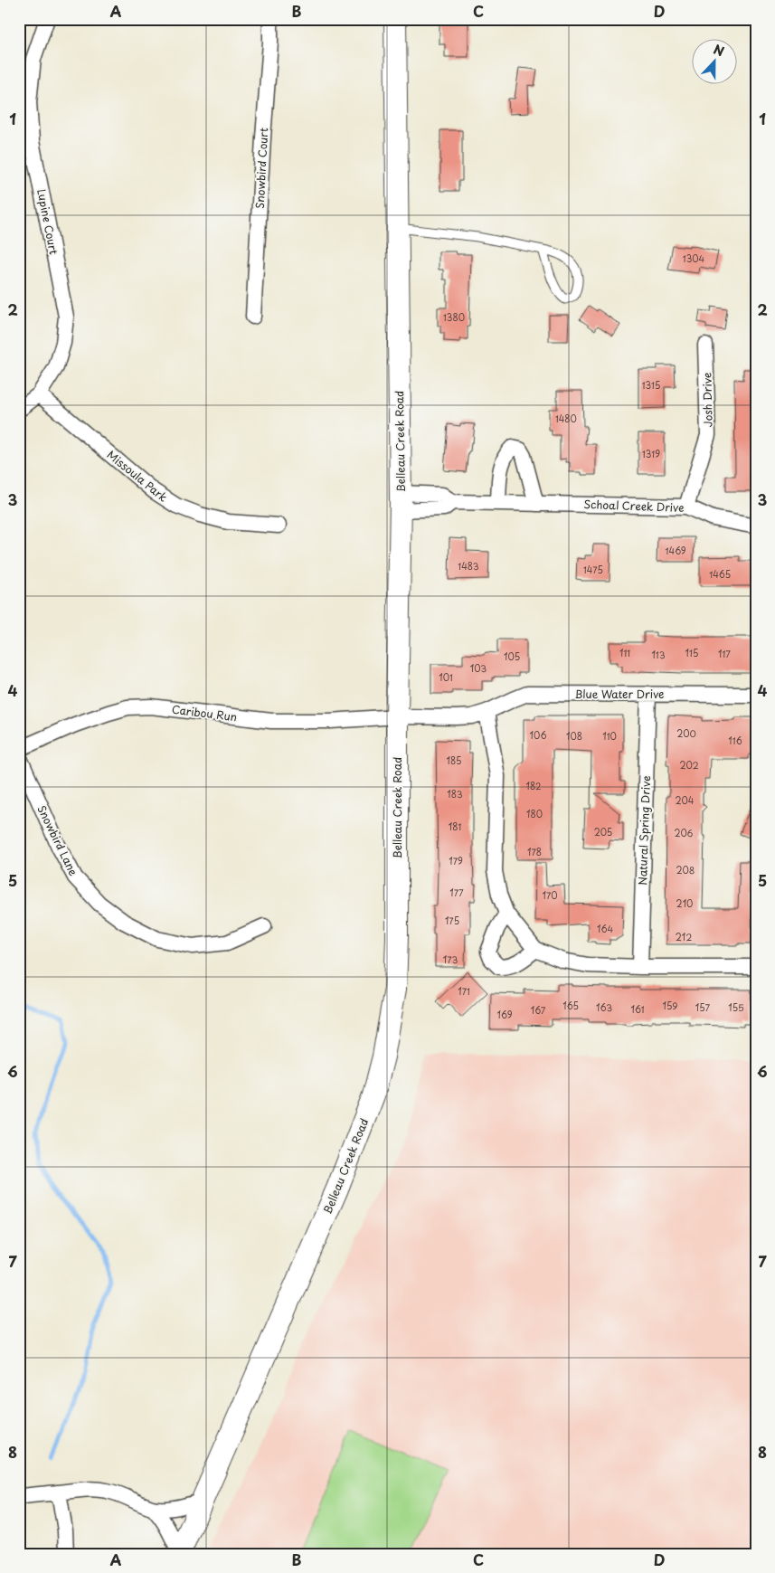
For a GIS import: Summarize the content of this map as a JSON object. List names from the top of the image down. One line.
{"streets":{"main road":["Belleau Creek Road"],"street":["Snowbird Court","Lupine Court","Josh Drive","Missoula Park","Schoal Creek Drive","Blue Water Drive","Caribou Run","Natural Spring Drive","Snowbird Lane"]},"crossings":[["Lupine Court","Missoula Park"],["Josh Drive","Schoal Creek Drive"],["Belleau Creek Road","Schoal Creek Drive"],["Belleau Creek Road","Blue Water Drive"],["Belleau Creek Road","Caribou Run"],["Blue Water Drive","Caribou Run"],["Blue Water Drive","Natural Spring Drive"]],"house_numbers":["1304","1380","1315","1480","1319","1469","1483","1475","1465","111","115","117","113","105","103","101","200","106","108","110","116","185","202","182","183","204","180","181","205","206","178","179","208","177","170","210","175","164","212","173","171","165","159","163","157","155","161","167","169"],"north":"top","grid":{"columns":["A","B","C","D"],"rows":["1","2","3","4","5","6","7","8"]}}
